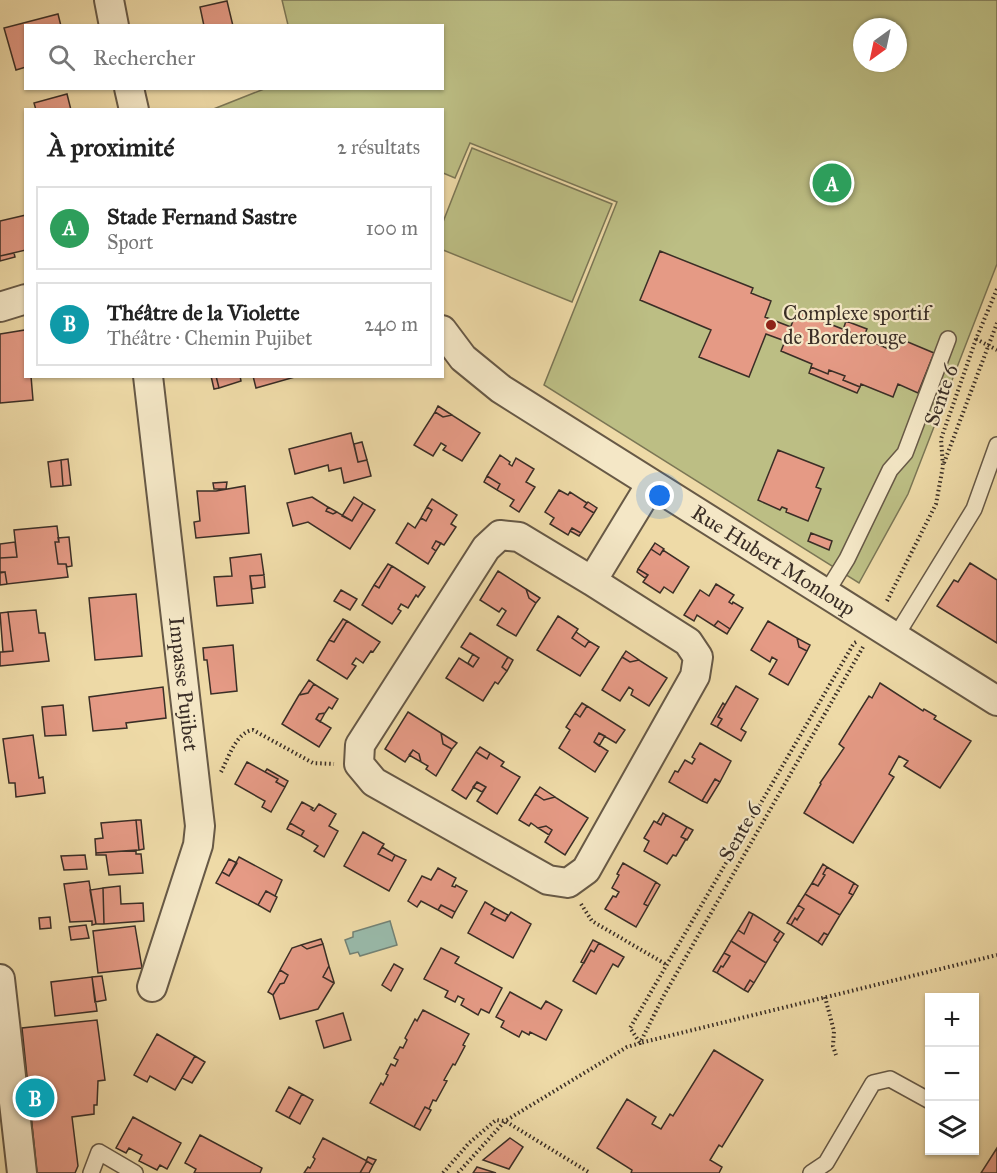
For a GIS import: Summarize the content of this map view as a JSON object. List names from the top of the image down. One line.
{"streets":{"street":["Rue Hubert Monloup","Impasse Pujibet"],"path":["Sente 6"]},"places":["Complexe sportif de Borderouge"],"north":"bottom left","page":{"search":"Rechercher","heading":["À proximité","2 résultats"],"pins":["A","B"],"list":[{"mark":"A","name":"Stade Fernand Sastre","note":"Sport","value":"100 m"},{"mark":"B","name":"Théâtre de la Violette","note":"Théâtre · Chemin Pujibet","value":"240 m"}],"map_buttons":["+","−"]}}
